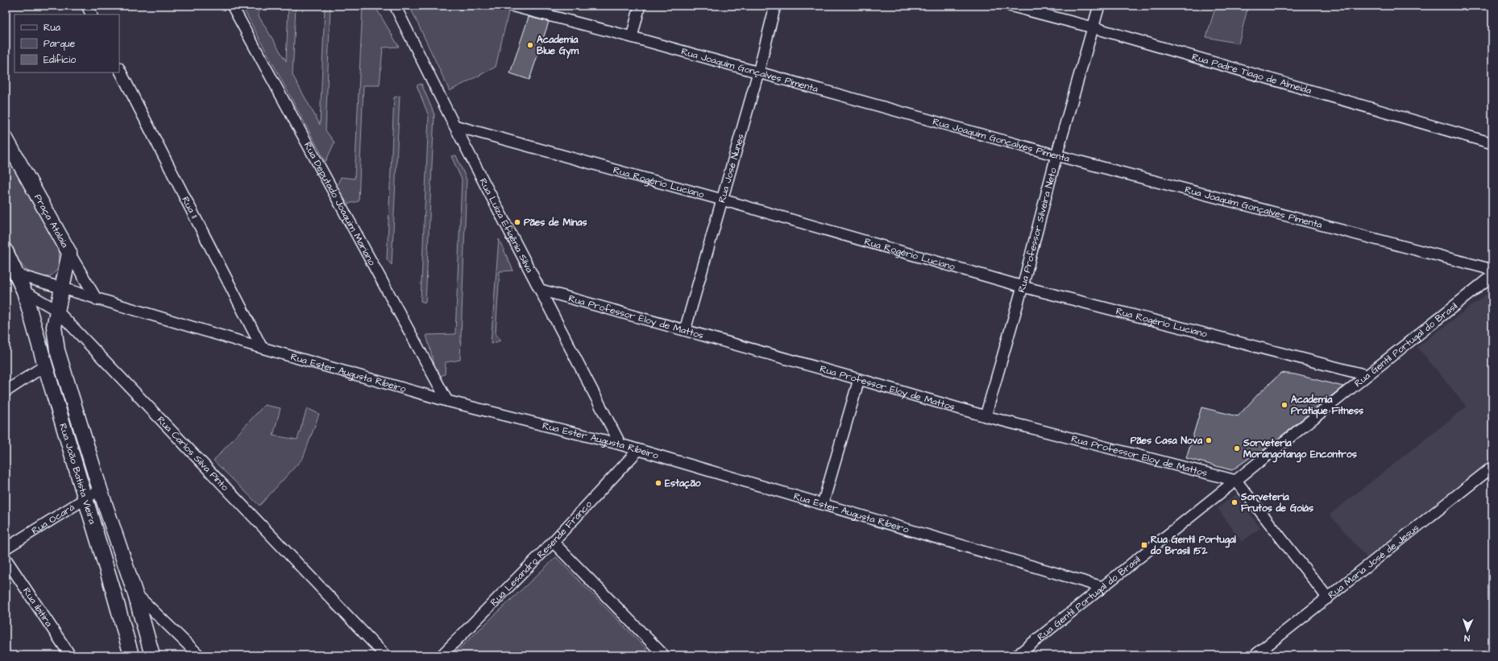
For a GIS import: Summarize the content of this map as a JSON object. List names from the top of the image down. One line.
{"streets":{"street":["Rua Joaquim Gonçalves Pimenta","Rua Padre Tiago de Almeida","Rua José Nunes","Rua Rogério Luciano","Rua Deputado Joaquim Mariano","Rua 11","Praça Atalaia","Rua Luiza Efigênia Silva","Rua Professor Silveira Neto","Rua Professor Eloy de Mattos","Rua Gentil Portugal do Brasil","Rua Ester Augusta Ribeiro","Rua Carlos Silva Pinto","Rua João Batista Vieira","Rua Ocará","Rua Lesandro Resende Franco","Rua Maria José de Jesus","Rua Ibitira"]},"crossings":[["Rua Joaquim Gonçalves Pimenta","Rua José Nunes"],["Rua Joaquim Gonçalves Pimenta","Rua Professor Silveira Neto"],["Rua Padre Tiago de Almeida","Rua Professor Silveira Neto"],["Rua José Nunes","Rua Rogério Luciano"],["Rua José Nunes","Rua Professor Eloy de Mattos"],["Rua Rogério Luciano","Rua Luiza Efigênia Silva"],["Rua Rogério Luciano","Rua Professor Silveira Neto"],["Rua Rogério Luciano","Rua Gentil Portugal do Brasil"],["Rua Deputado Joaquim Mariano","Rua Ester Augusta Ribeiro"],["Rua 11","Rua Ester Augusta Ribeiro"],["Praça Atalaia","Rua Ester Augusta Ribeiro"],["Praça Atalaia","Rua Carlos Silva Pinto"],["Praça Atalaia","Rua João Batista Vieira"],["Rua Luiza Efigênia Silva","Rua Professor Eloy de Mattos"],["Rua Luiza Efigênia Silva","Rua Ester Augusta Ribeiro"],["Rua Professor Silveira Neto","Rua Professor Eloy de Mattos"],["Rua Professor Eloy de Mattos","Rua Gentil Portugal do Brasil"],["Rua Gentil Portugal do Brasil","Rua Ester Augusta Ribeiro"],["Rua Ester Augusta Ribeiro","Rua Lesandro Resende Franco"],["Rua Carlos Silva Pinto","Rua João Batista Vieira"],["Rua João Batista Vieira","Rua Ocará"]],"places":{"other":["Academia Blue Gym","Pães de Minas","Academia Pratique Fitness","Pães Casa Nova","Sorveteria Morangotango Encontros","Estação","Sorveteria Frutos de Goiás"],"transit":["Rua Gentil Portugal do Brasil 152"]},"legend":["Rua","Parque","Edifício"],"north":"bottom"}
